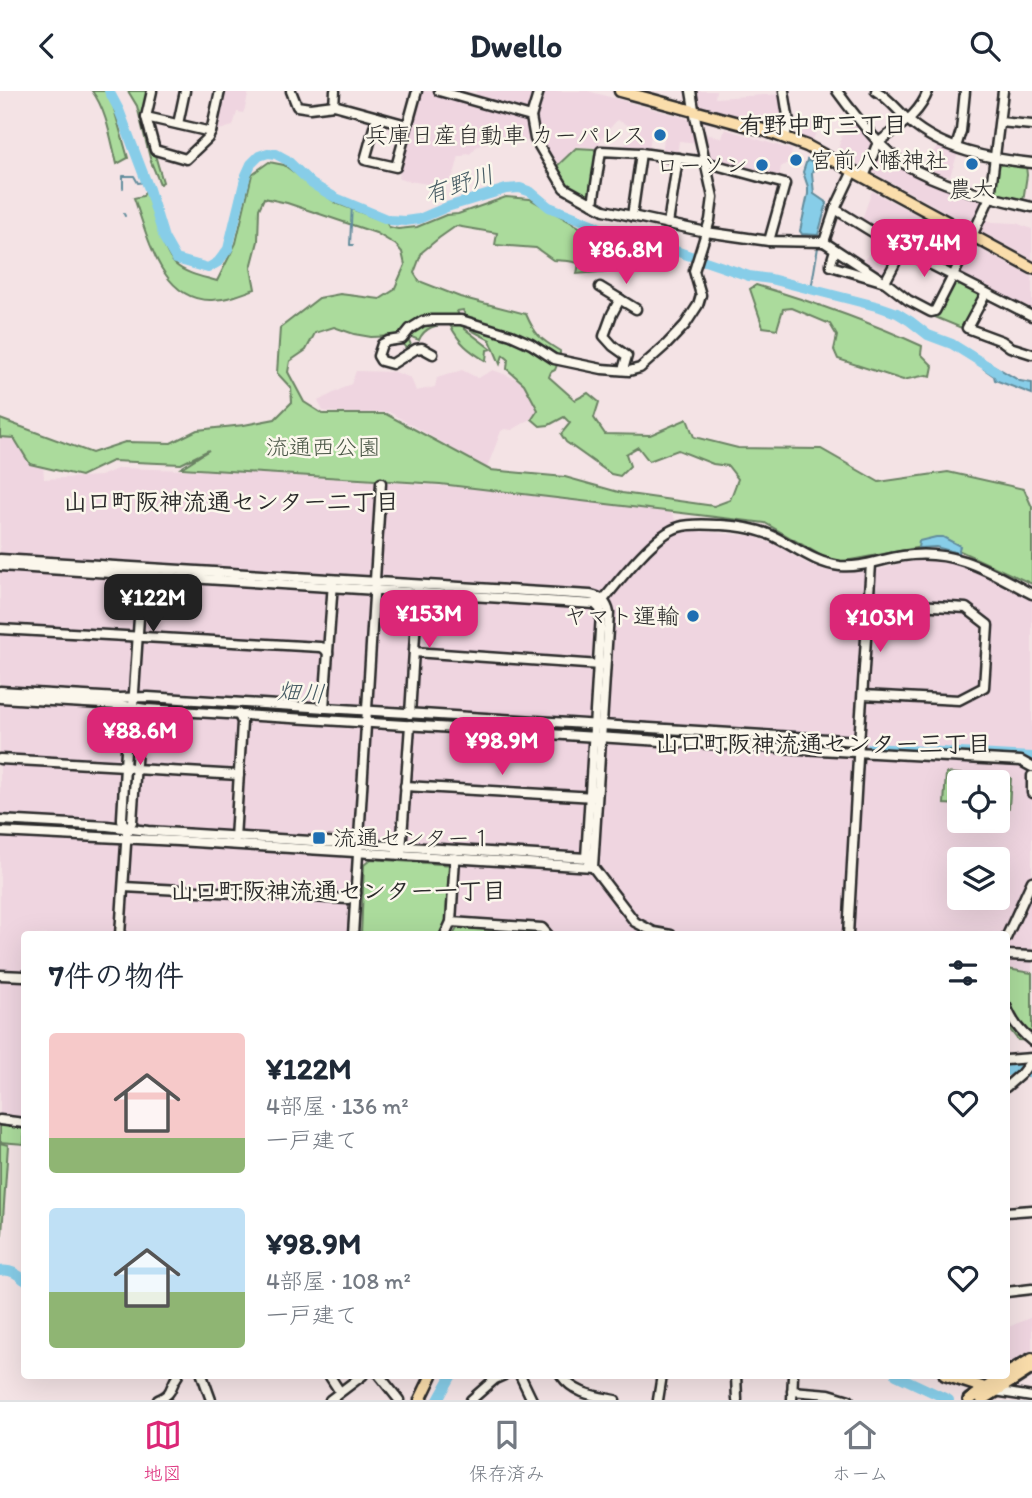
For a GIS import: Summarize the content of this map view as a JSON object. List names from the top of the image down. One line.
{"districts":["有野中町三丁目","山口町阪神流通センター二丁目","山口町阪神流通センター三丁目","山口町阪神流通センター一丁目"],"water":["有野川","畑川"],"parks":["流通西公園"],"places":{"other":["兵庫日産自動車 カーパレス","宮前八幡神社","農大","ローソン","ヤマト運輸"],"transit":["流通センター１"]},"page":{"header":"Dwello","price":["¥37.4M","¥86.8M","¥122M","¥153M","¥103M","¥88.6M","¥98.9M"],"heading":"7件の物件","list":[{"name":"¥122M","note":"4部屋 · 136 m² · 一戸建て"},{"name":"¥98.9M","note":"4部屋 · 108 m² · 一戸建て"}],"tabs":["地図","保存済み","ホーム"]}}
